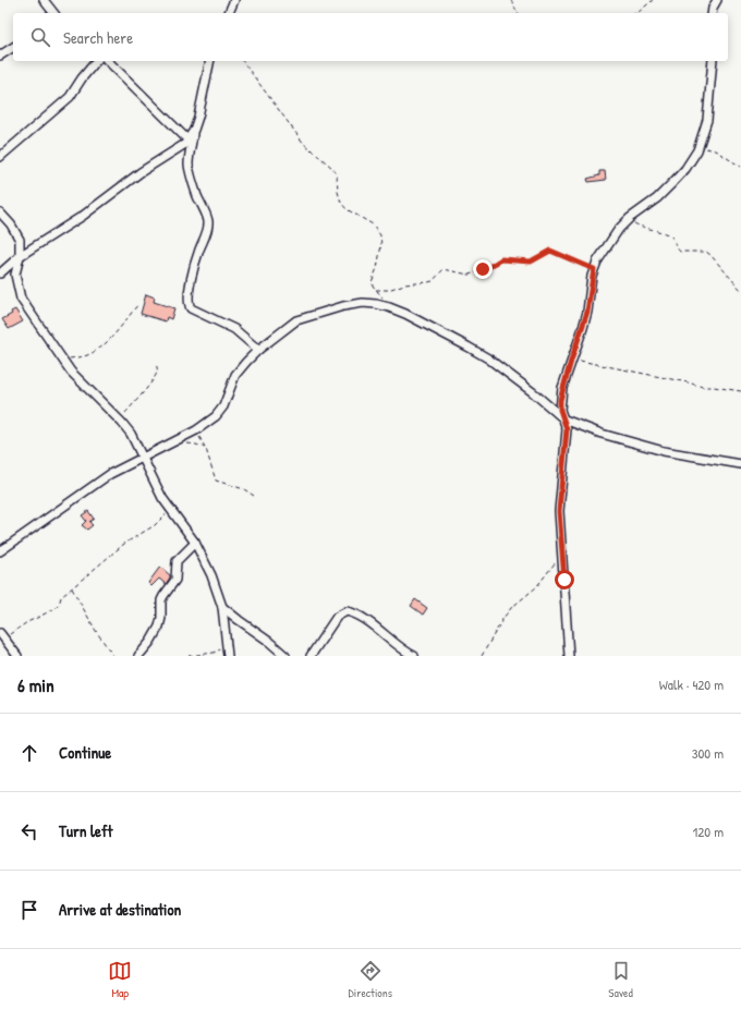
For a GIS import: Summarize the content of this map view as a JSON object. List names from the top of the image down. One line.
{"page":{"search":"Search here","heading":["6 min","Walk · 420 m"],"list":[["Continue","300 m"],["Turn left","120 m"],"Arrive at destination"],"nav":["Map","Directions","Saved"]}}
